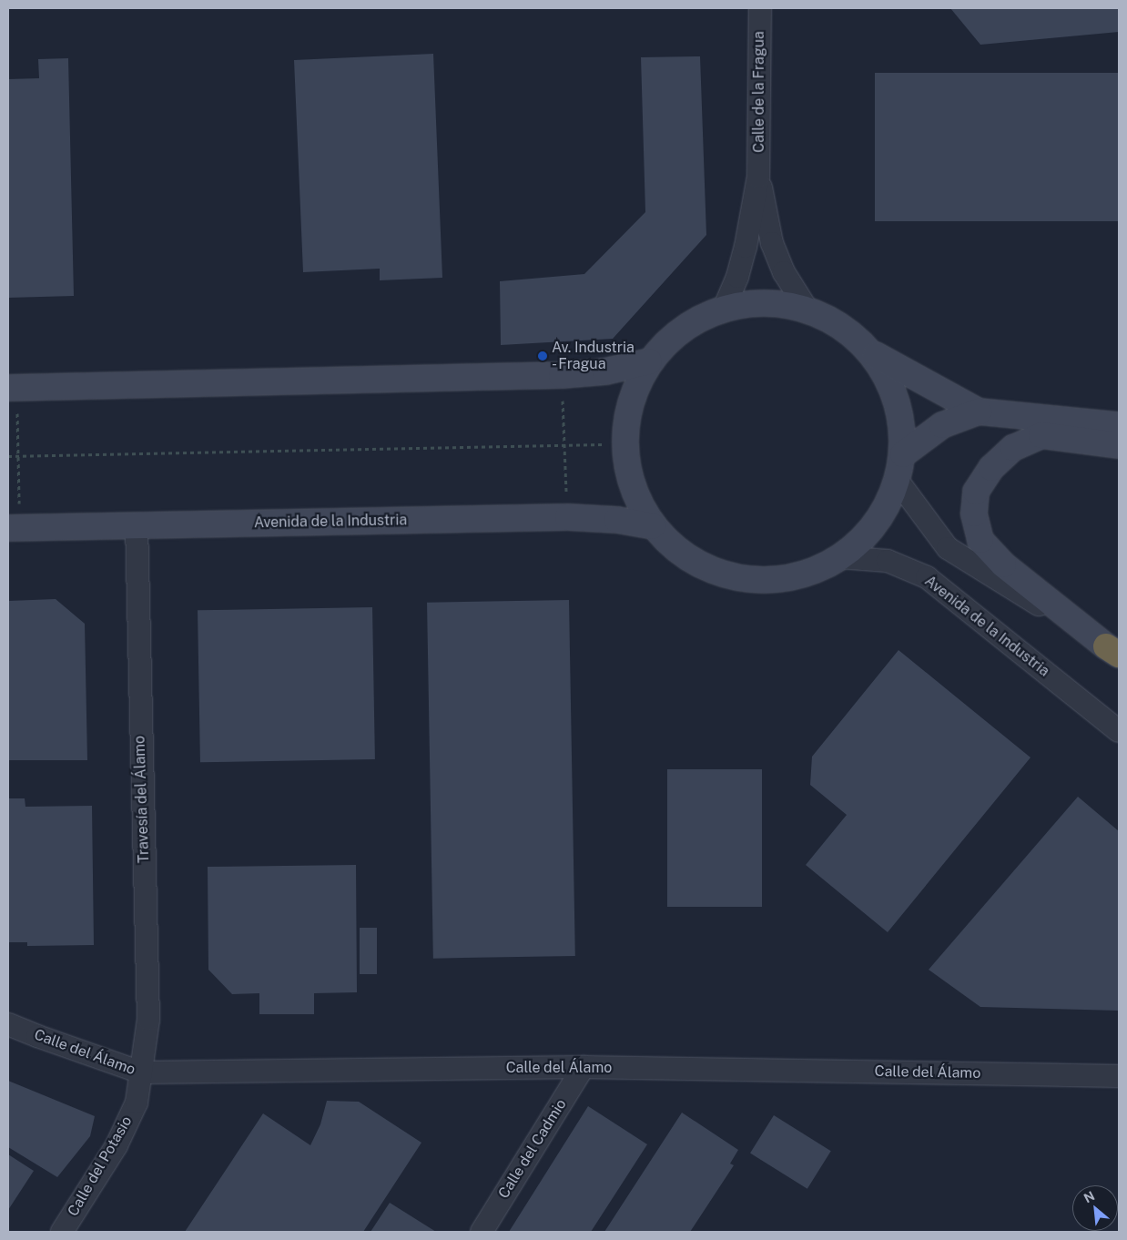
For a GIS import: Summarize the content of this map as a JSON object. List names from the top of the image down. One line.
{"streets":{"street":["Calle de la Fragua","Avenida de la Industria","Travesía del Álamo","Calle del Álamo","Calle del Cadmio","Calle del Potasio"]},"crossings":[["Avenida de la Industria","Travesía del Álamo"],["Travesía del Álamo","Calle del Álamo"],["Travesía del Álamo","Calle del Potasio"],["Calle del Álamo","Calle del Cadmio"],["Calle del Álamo","Calle del Potasio"]],"places":["Av. Industria - Fragua"],"north":"top left"}
